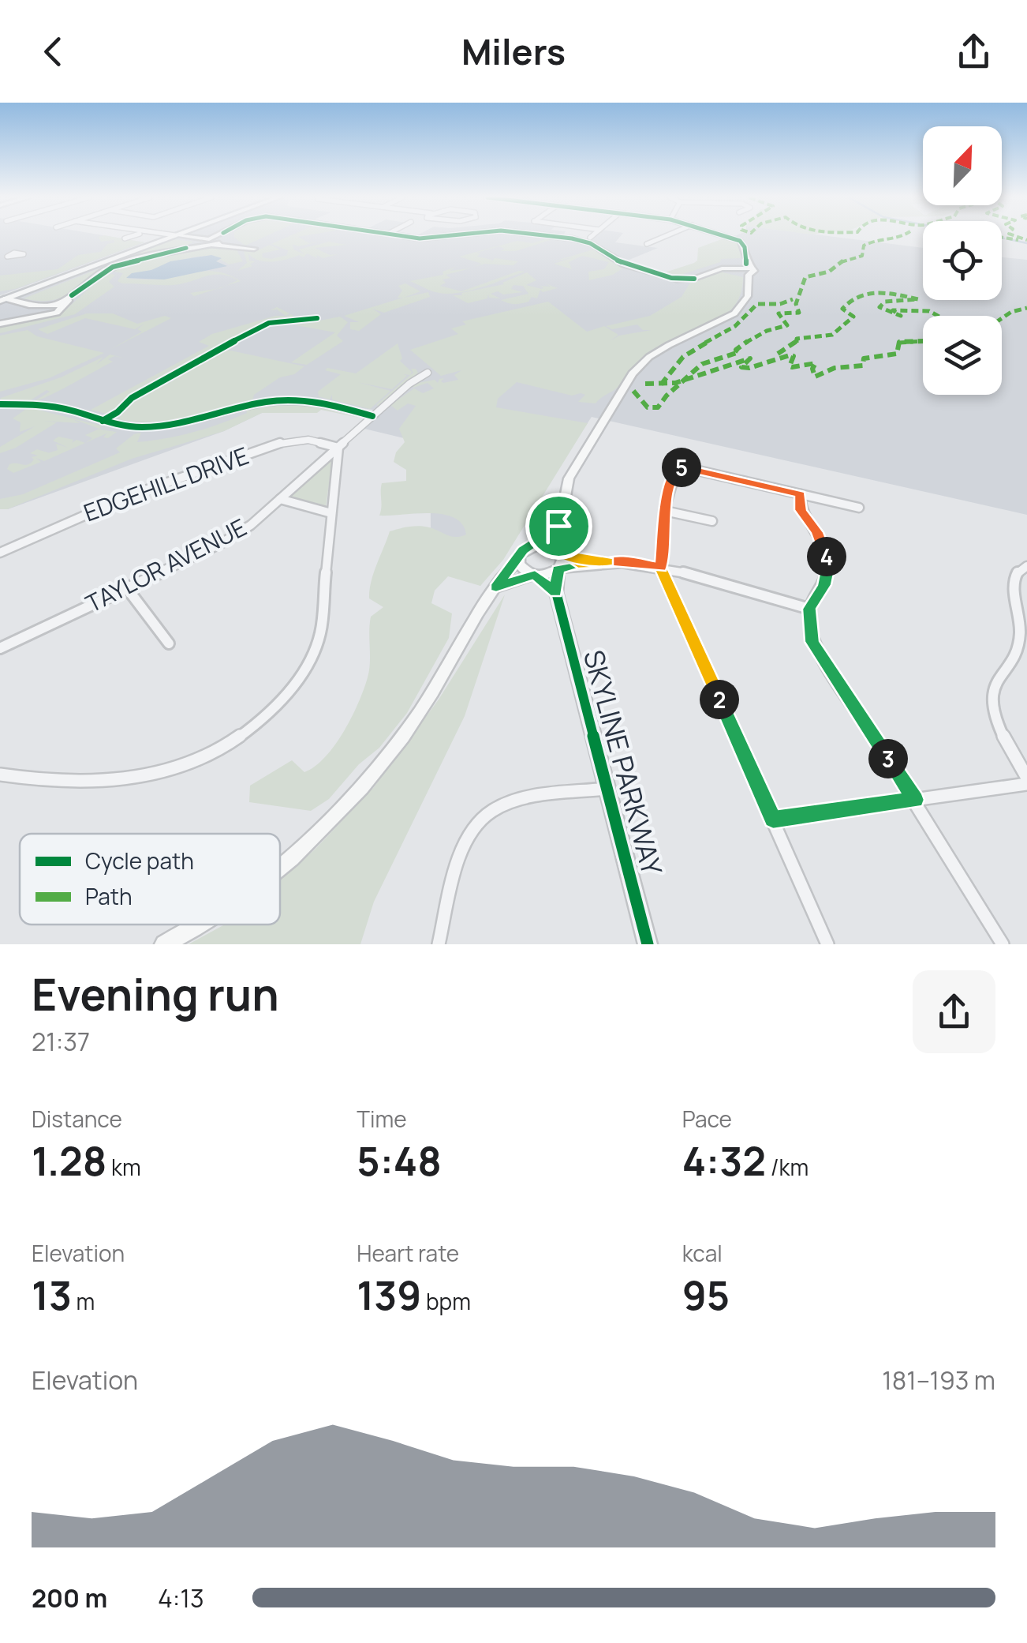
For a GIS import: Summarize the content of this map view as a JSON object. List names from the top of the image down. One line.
{"streets":{"street":["EDGEHILL DRIVE","TAYLOR AVENUE","SKYLINE PARKWAY"]},"crossings":[["EDGEHILL DRIVE","TAYLOR AVENUE"]],"legend":["Cycle path","Path"],"north":"top right","page":{"header":"Milers","pins":["5","4","2","3"],"heading":["Evening run","21:37"],"stats":[["Distance","1.28 km"],["Time","5:48"],["Pace","4:32 /km"],["Elevation","13 m"],["Heart rate","139 bpm"],["kcal","95"]],"chart":["Elevation","181–193 m"],"list":[{"name":"200 m","note":"4:13"}]}}
